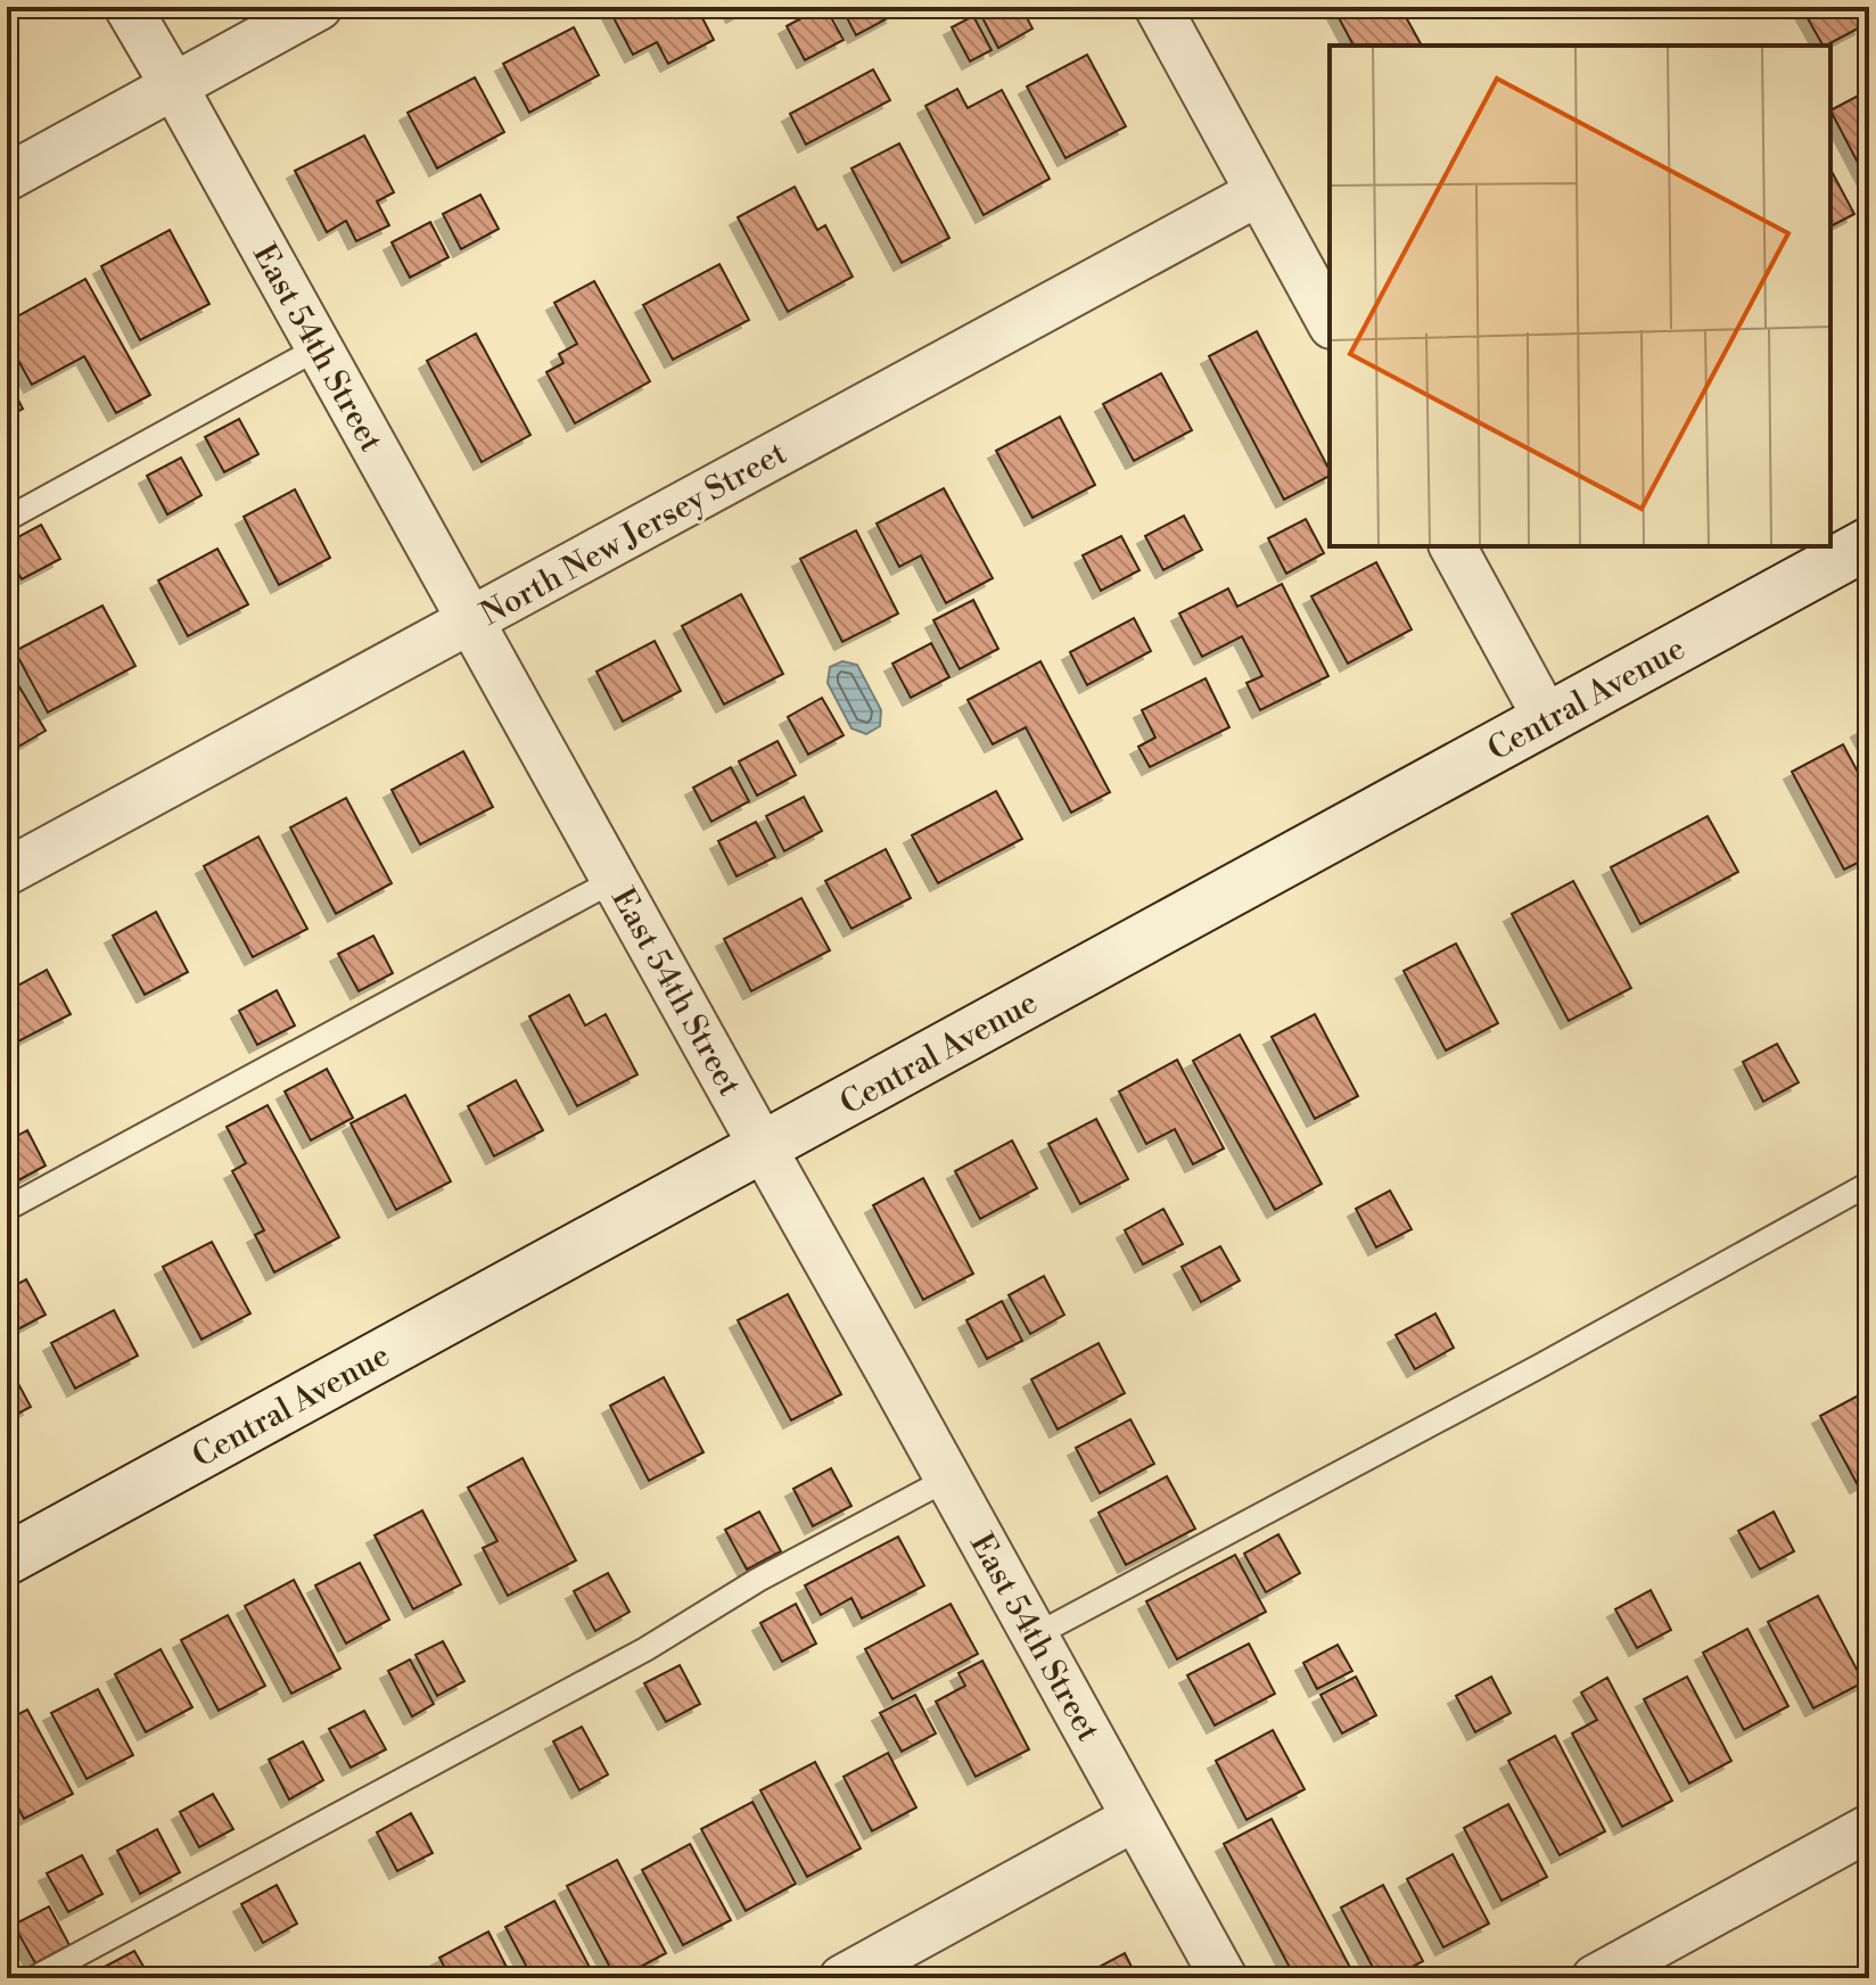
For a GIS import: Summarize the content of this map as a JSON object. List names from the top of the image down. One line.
{"streets":{"main road":["Central Avenue"],"street":["East 54th Street","North New Jersey Street"]},"crossings":[["East 54th Street","North New Jersey Street"],["East 54th Street","Central Avenue"]]}
